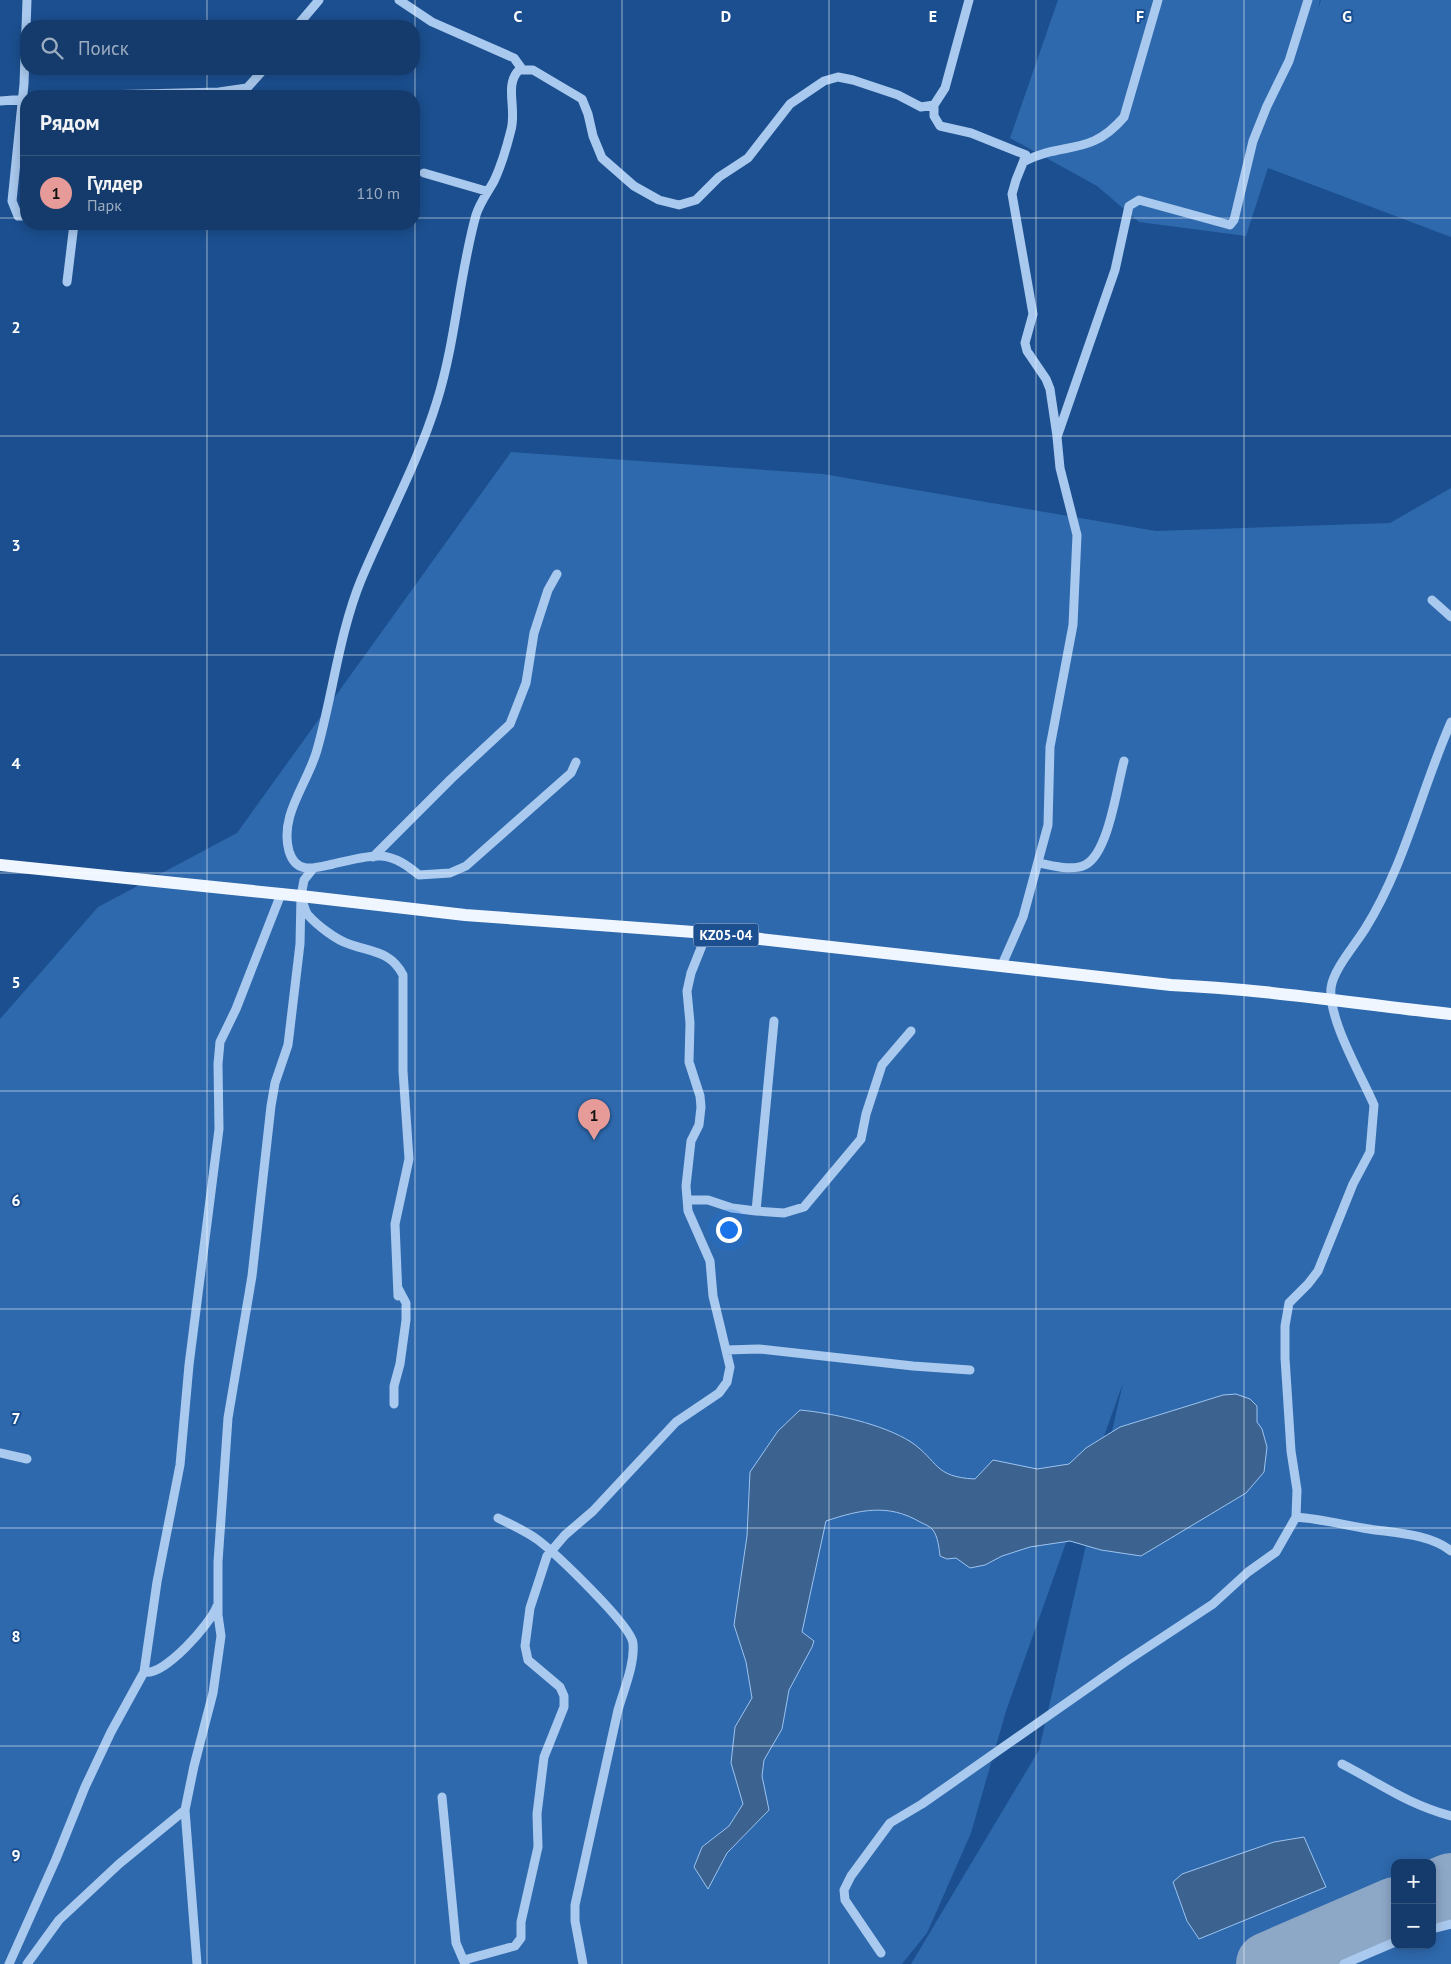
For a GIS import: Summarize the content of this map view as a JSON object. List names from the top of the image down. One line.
{"streets":{"main road":["KZ05-04"]},"page":{"search":"Поиск","heading":"Рядом","list":[{"mark":"1","name":"Гүлдер","note":"Парк","value":"110 m"}],"pins":"1","map_buttons":["+","−"]},"grid":{"columns":["C","D","E","F","G"],"rows":["2","3","4","5","6","7","8","9"]}}
